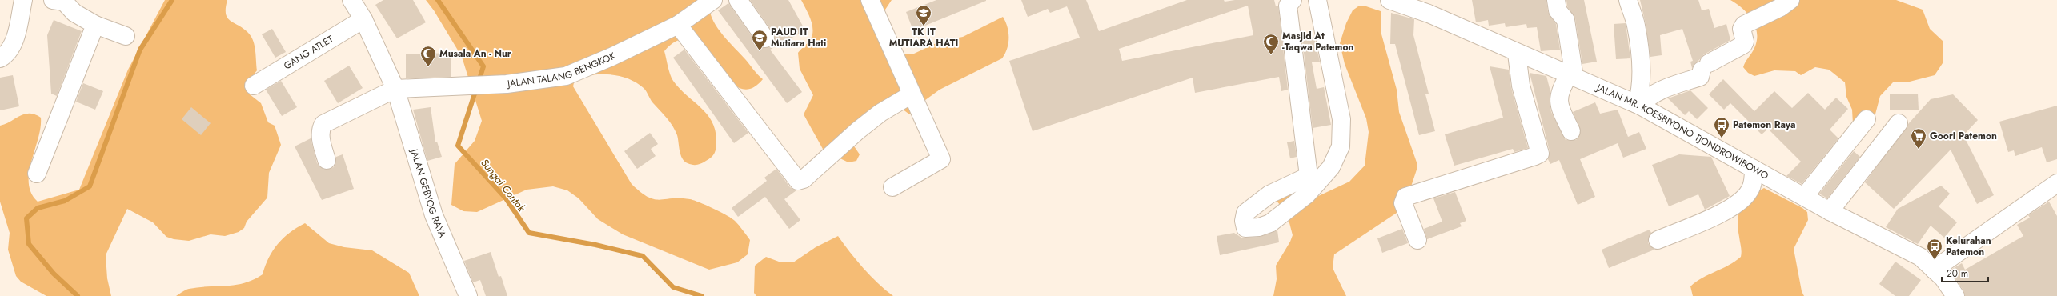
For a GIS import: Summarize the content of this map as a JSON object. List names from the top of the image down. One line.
{"streets":{"street":["GANG ATLET","JALAN TALANG BENGKOK","JALAN MR. KOESBIYONO TJONDROWIBOWO","JALAN GEBYOG RAYA"]},"crossings":[["GANG ATLET","JALAN GEBYOG RAYA"],["JALAN TALANG BENGKOK","JALAN GEBYOG RAYA"]],"water":["Sungai Contok"],"places":{"school or university":["TK IT MUTIARA HATI","PAUD IT Mutiara Hati"],"mosque":["Masjid At -Taqwa Patemon","Musala An - Nur"],"bus stop":["Patemon Raya","Kelurahan Patemon"],"supermarket":["Goori Patemon"]},"scale_bar":"20 m"}
